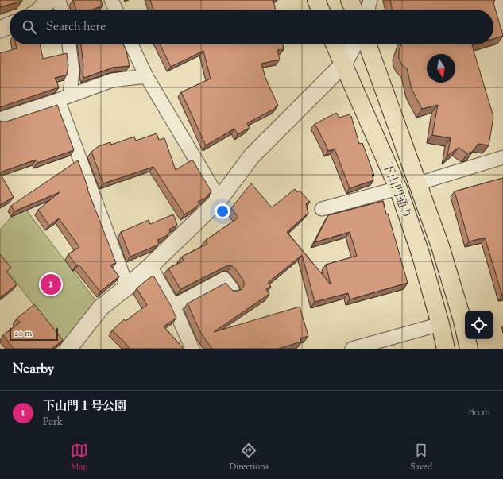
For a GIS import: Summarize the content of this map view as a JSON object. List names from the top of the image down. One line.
{"streets":{"main road":["下山門通り"]},"scale_bar":"20 m","north":"bottom","page":{"search":"Search here","pins":"1","scale":"20 m","heading":"Nearby","list":[{"mark":"1","name":"下山門１号公園","note":"Park","value":"80 m"}],"nav":["Map","Directions","Saved"]}}
